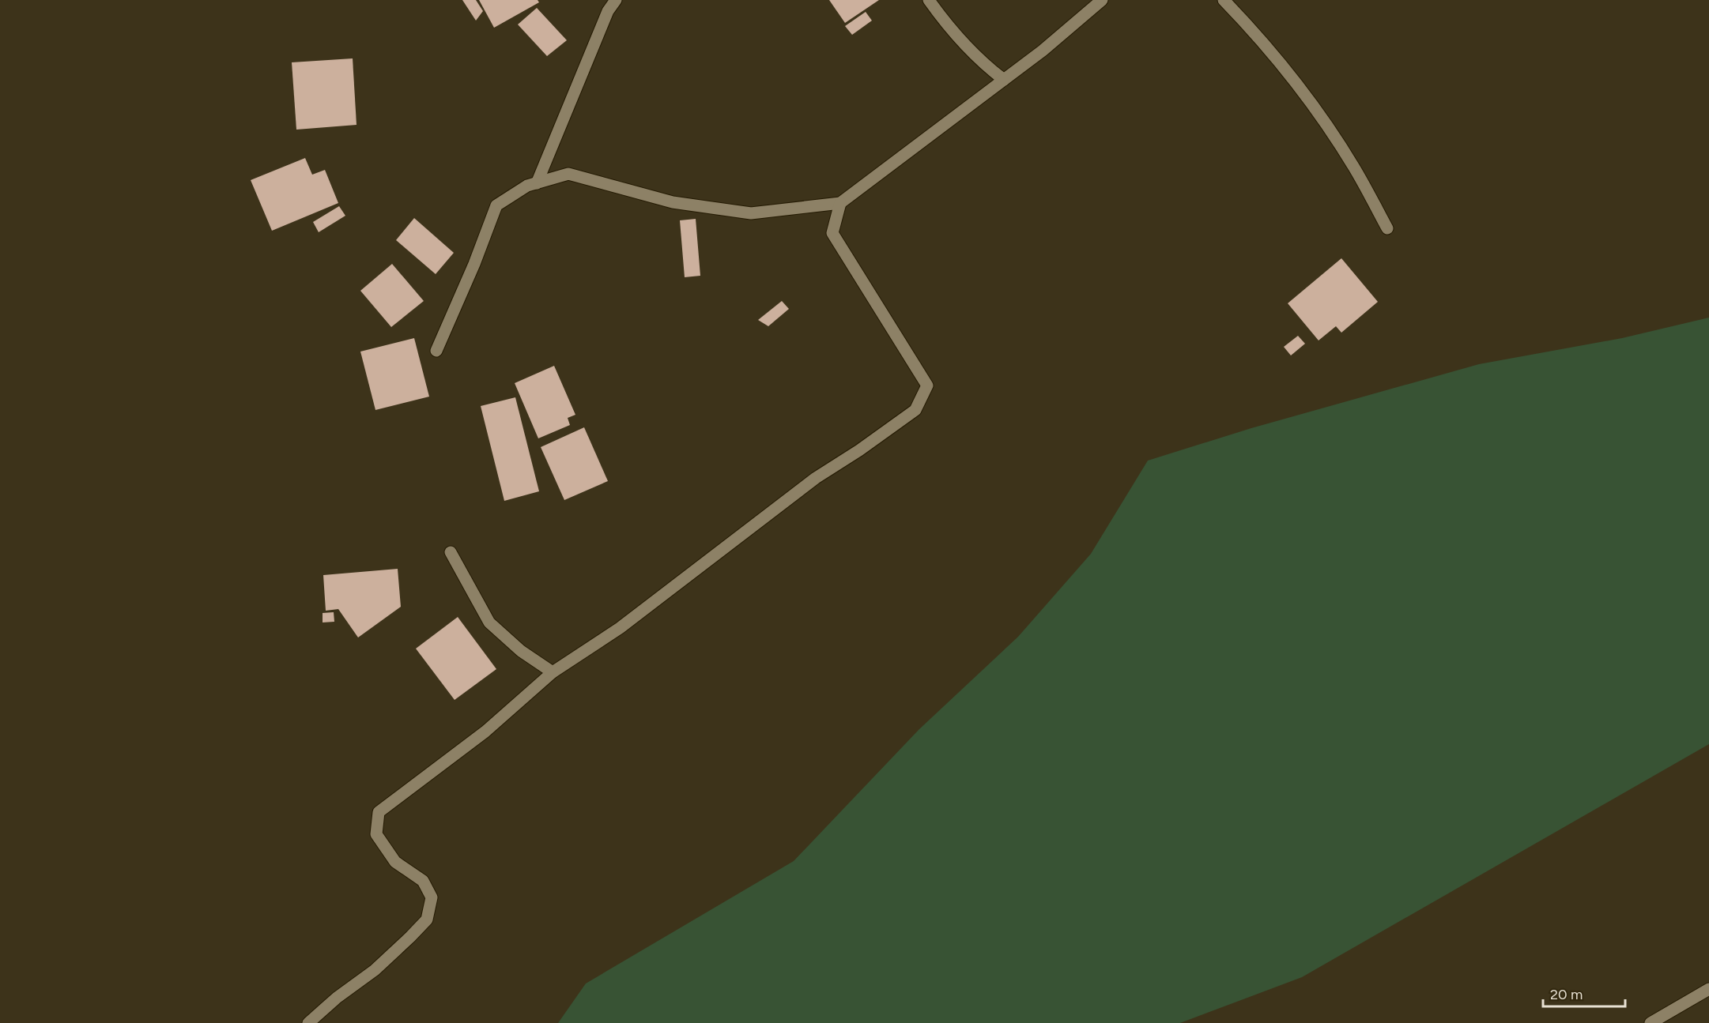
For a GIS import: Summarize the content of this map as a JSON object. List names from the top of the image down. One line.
{"scale_bar":"20 m"}
